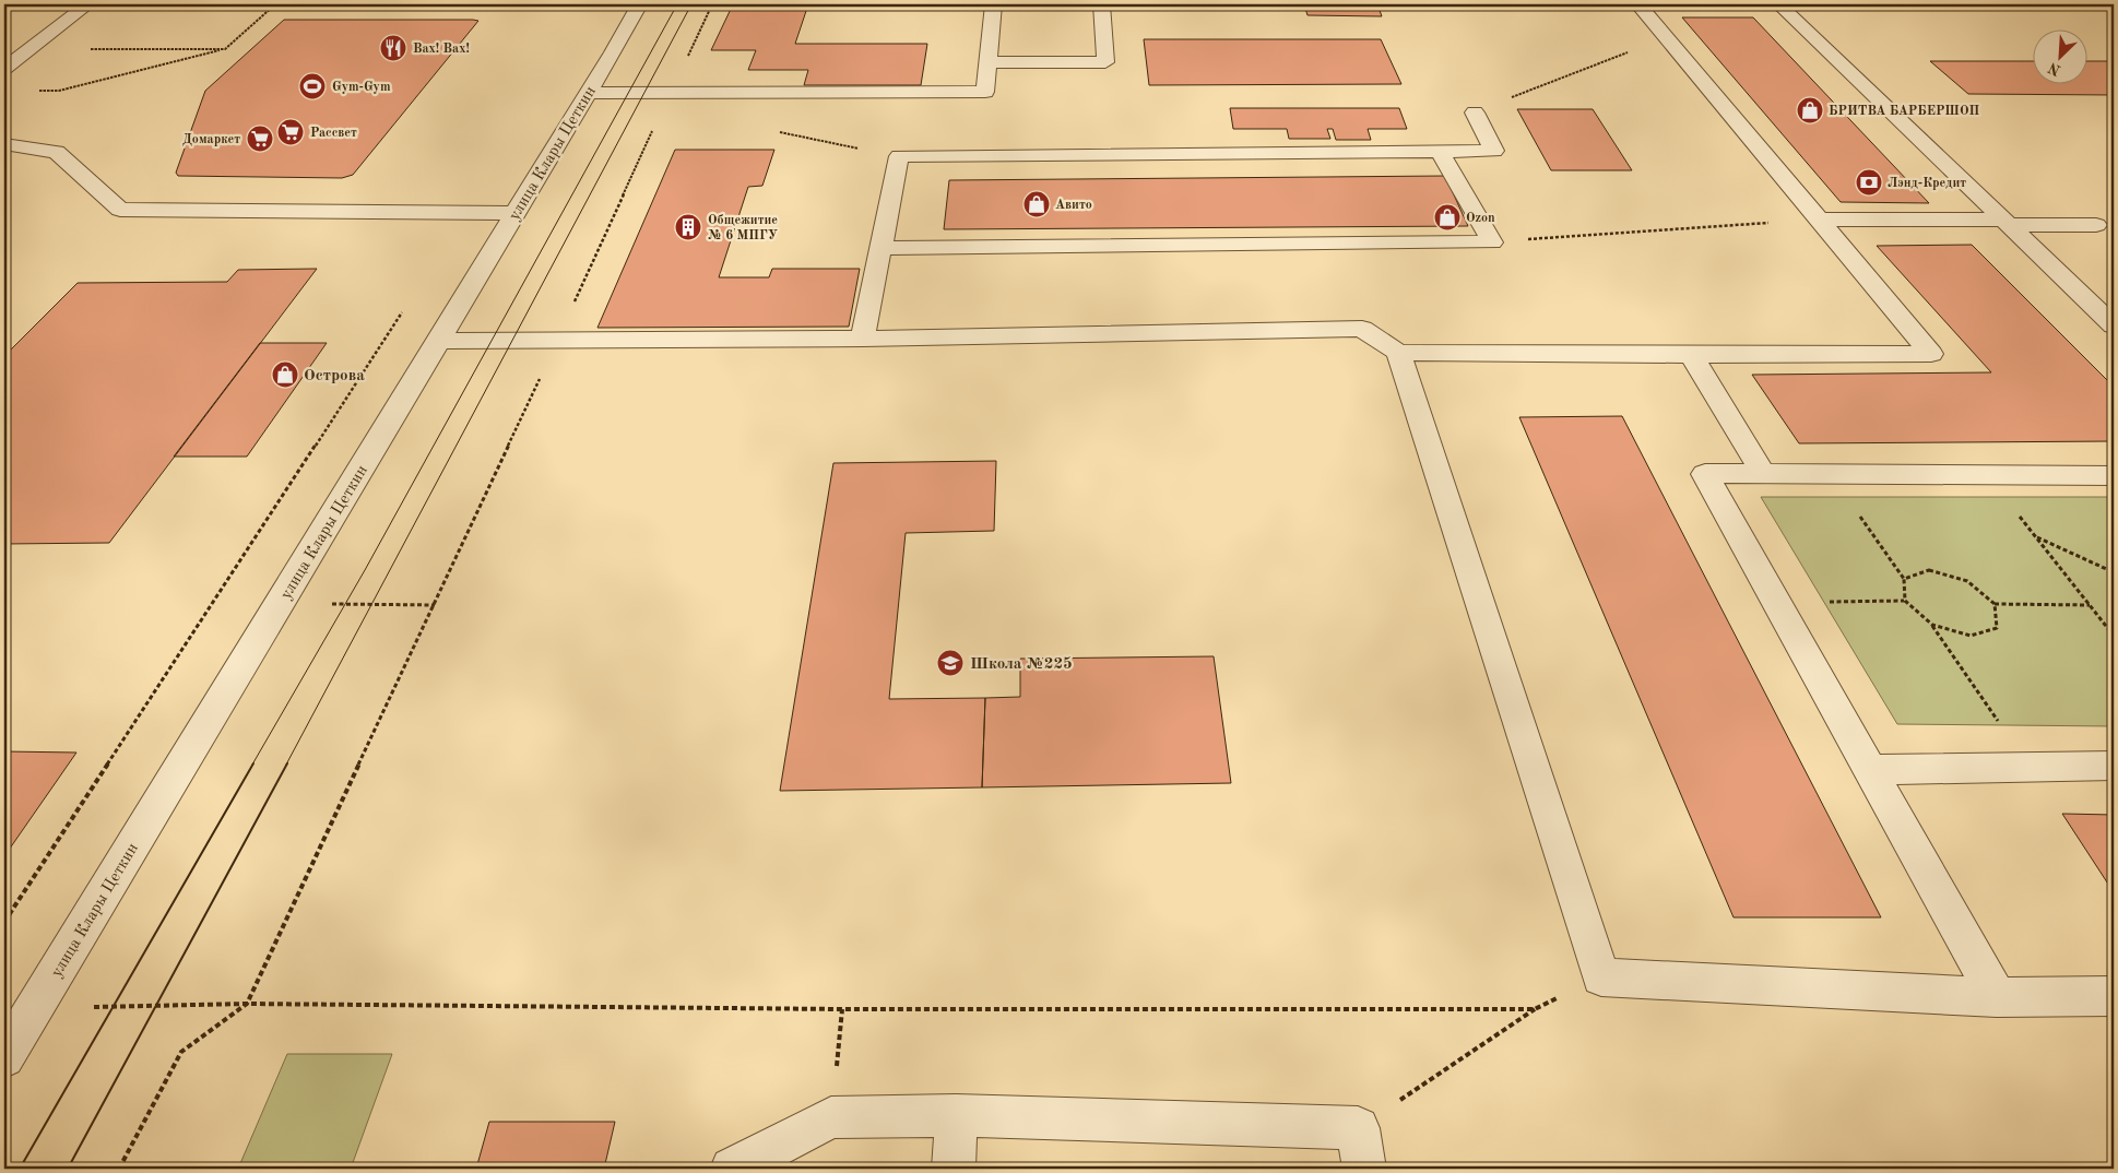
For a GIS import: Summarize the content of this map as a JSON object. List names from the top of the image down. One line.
{"streets":{"street":["улица Клары Цеткин"]},"places":{"restaurant":["Вах! Вах!"],"sports":["Gym-Gym"],"shop":["БРИТВА БАРБЕРШОП","Авито","Ozon","Острова"],"supermarket":["Рассвет","Домаркет"],"bank":["Лэнд-Кредит"],"building":["Общежитие № 6 МПГУ"],"school or university":["Школа №225"]},"north":"bottom left"}
